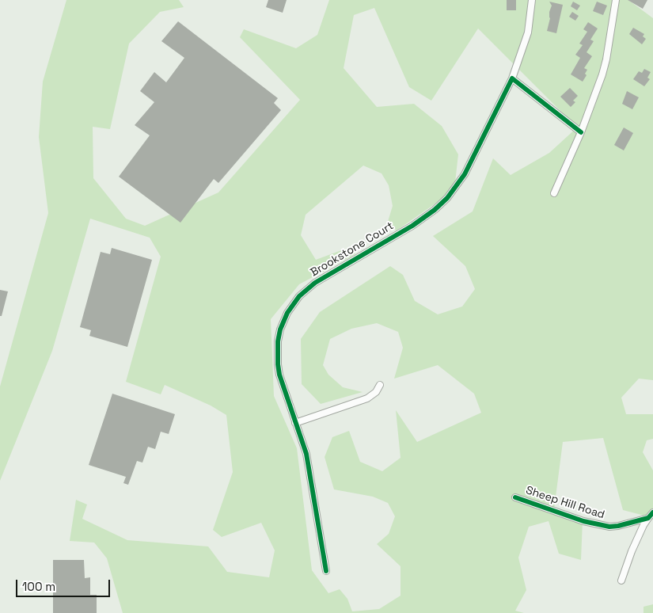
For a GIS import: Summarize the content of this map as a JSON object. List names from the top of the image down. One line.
{"streets":{"street":["Brookstone Court","Sheep Hill Road"]},"scale_bar":"100 m"}
